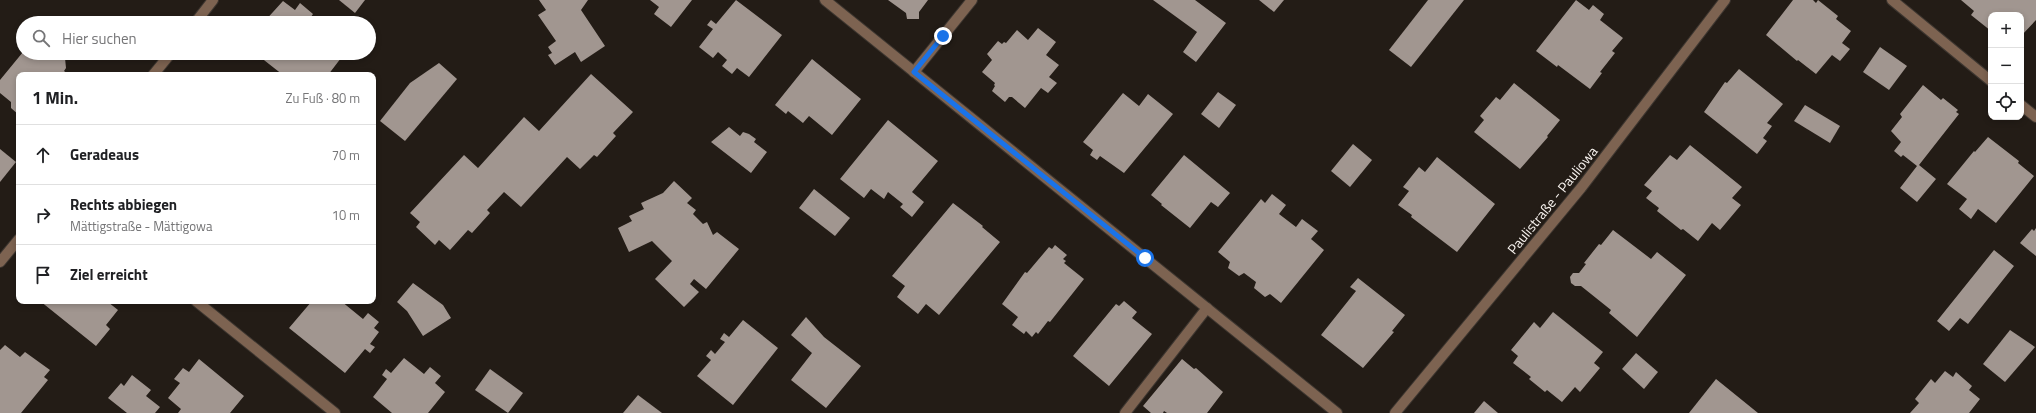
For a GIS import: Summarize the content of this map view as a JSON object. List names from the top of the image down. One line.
{"streets":{"street":["Paulistraße - Pauliowa"]},"page":{"map_buttons":["+","−"],"search":"Hier suchen","heading":["1 Min.","Zu Fuß · 80 m"],"list":[["Geradeaus","70 m"],["Rechts abbiegen","Mättigstraße - Mättigowa","10 m"],"Ziel erreicht"]}}
